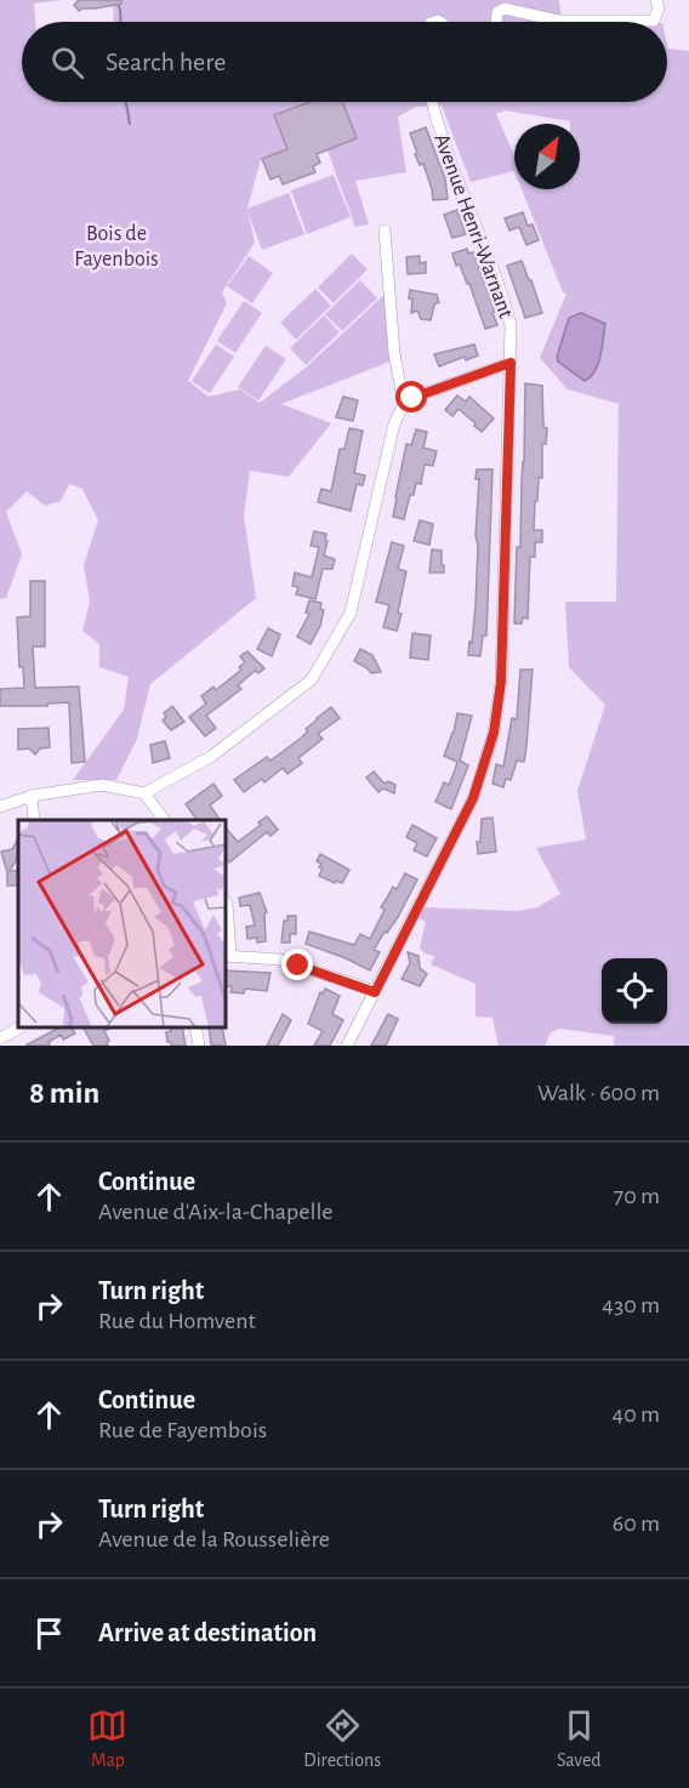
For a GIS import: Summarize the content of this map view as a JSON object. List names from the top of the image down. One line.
{"streets":{"street":["Avenue Henri-Warnant"]},"parks":["Bois de Fayenbois"],"north":"top right","page":{"search":"Search here","heading":["8 min","Walk · 600 m"],"list":[["Continue","Avenue d'Aix-la-Chapelle","70 m"],["Turn right","Rue du Homvent","430 m"],["Continue","Rue de Fayembois","40 m"],["Turn right","Avenue de la Rousselière","60 m"],"Arrive at destination"],"nav":["Map","Directions","Saved"]}}
